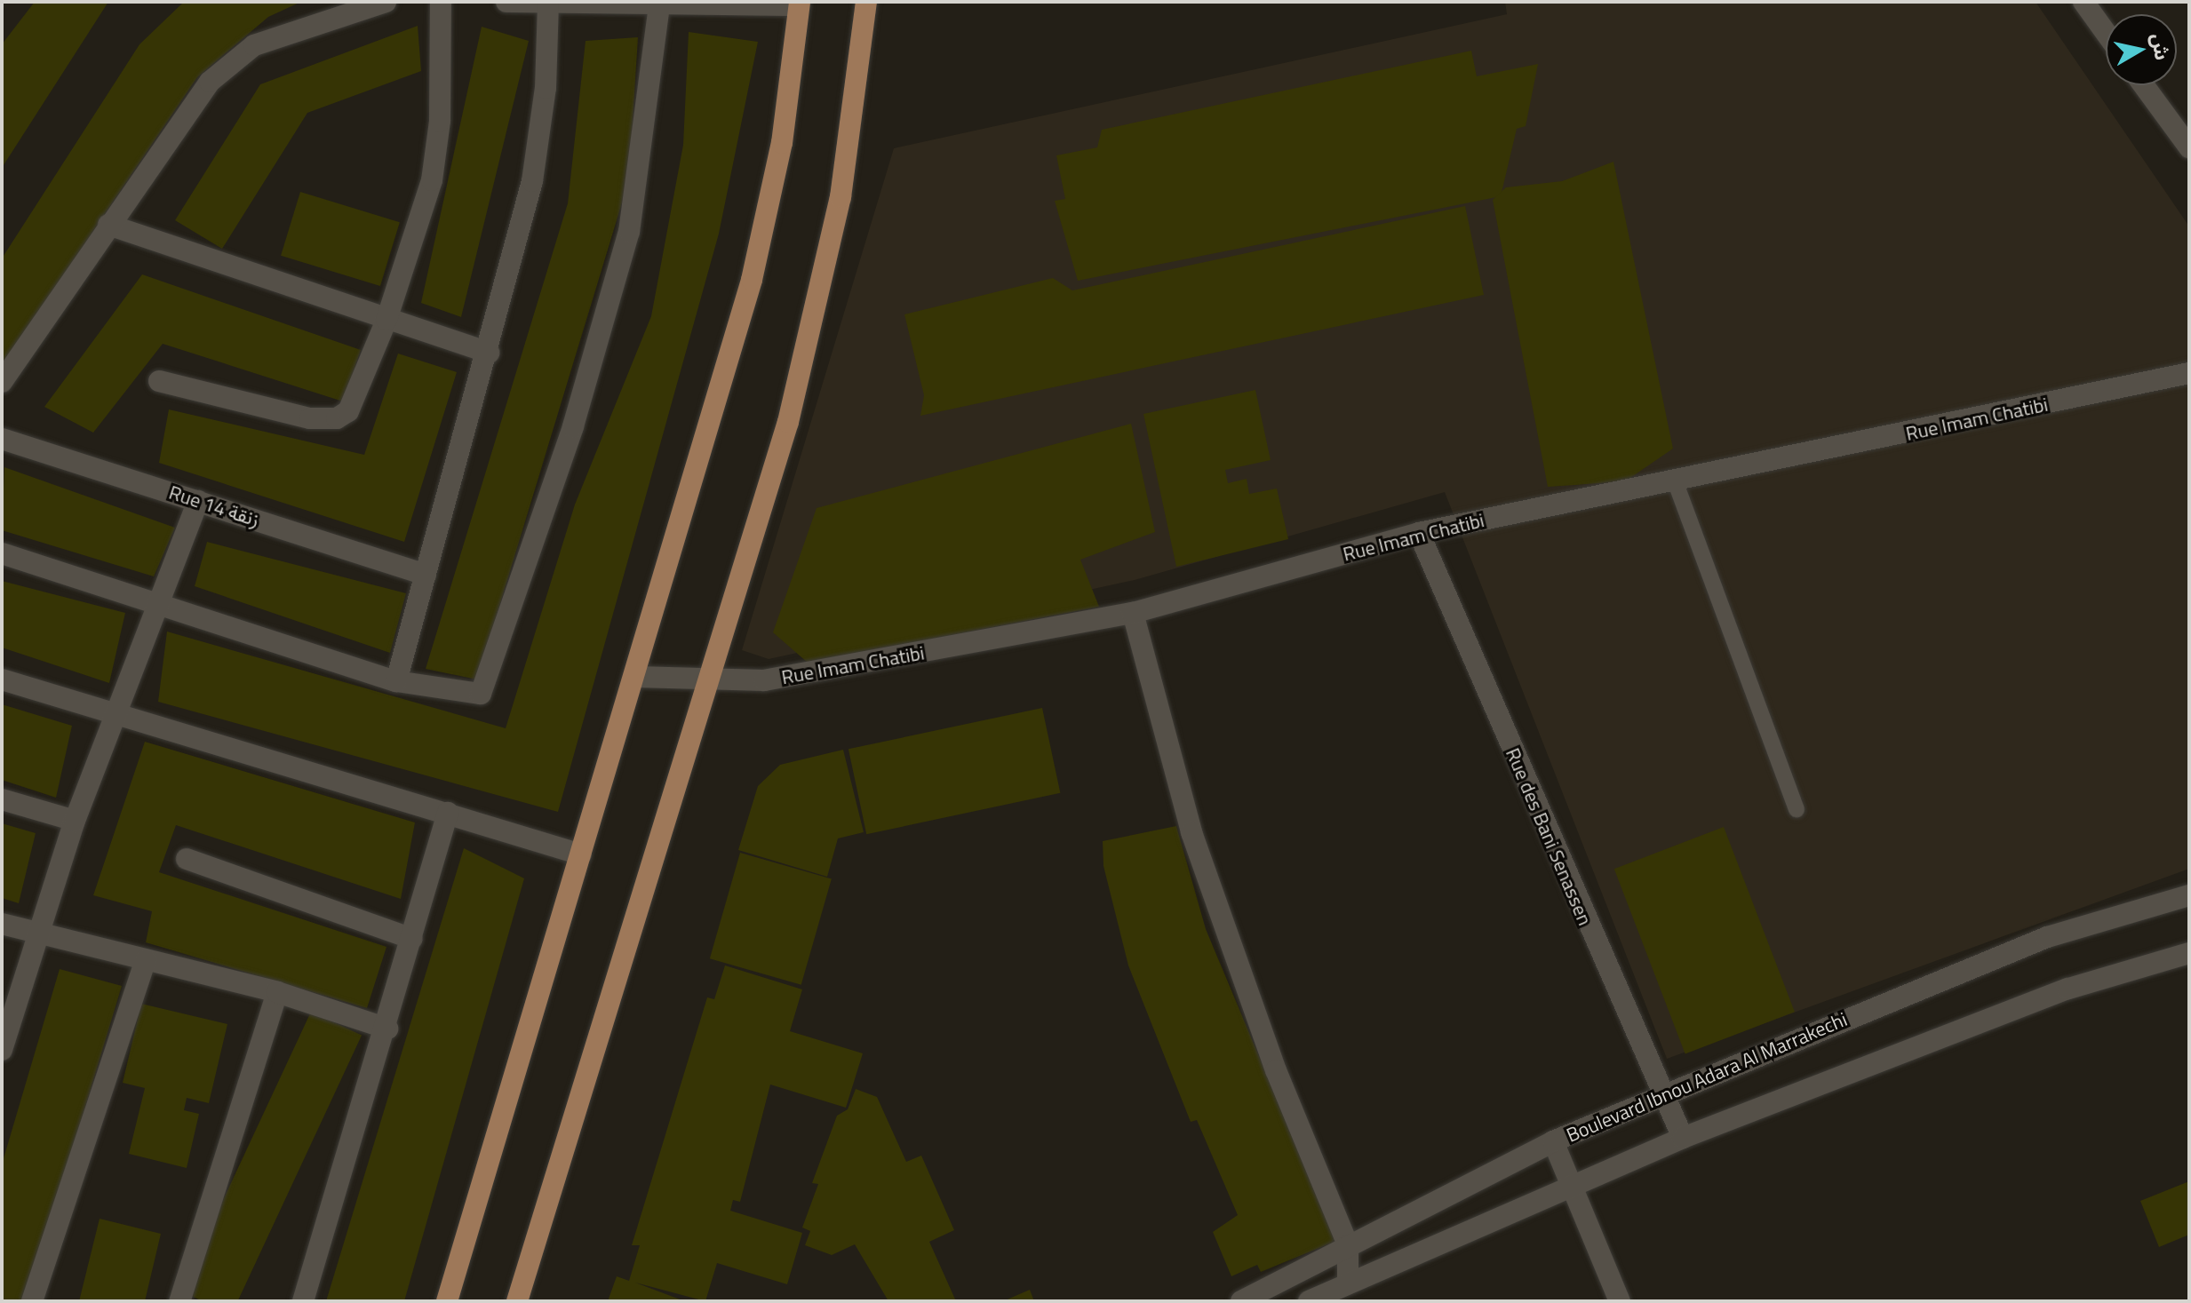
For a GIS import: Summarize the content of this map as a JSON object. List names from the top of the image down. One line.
{"streets":{"street":["Rue Imam Chatibi","Rue 14 زنقة","Rue des Bani Senassen","Boulevard Ibnou Adara Al Marrakechi"]},"crossings":[["Rue Imam Chatibi","Rue des Bani Senassen"],["Rue des Bani Senassen","Boulevard Ibnou Adara Al Marrakechi"]],"north":"right"}
